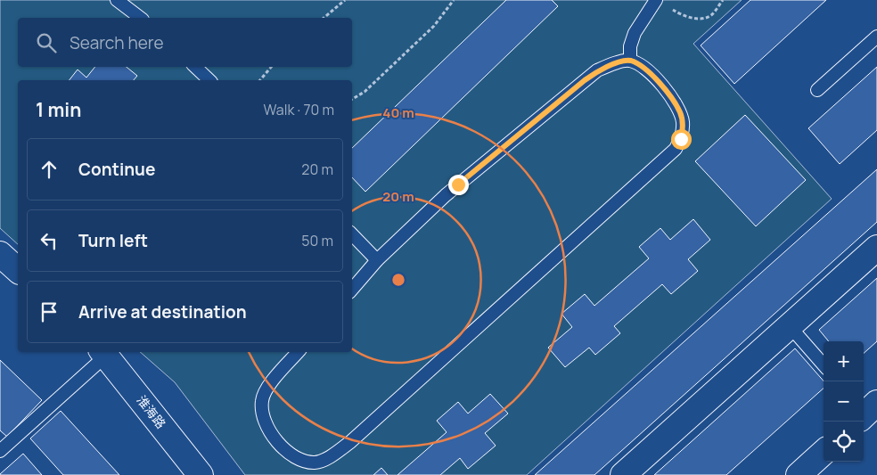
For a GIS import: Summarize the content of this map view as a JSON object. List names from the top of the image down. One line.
{"streets":{"street":["淮海路"]},"page":{"search":"Search here","heading":["1 min","Walk · 70 m"],"list":[["Continue","20 m"],["Turn left","50 m"],"Arrive at destination"],"map_buttons":["+","−"]},"rings":["40 m","20 m"]}
